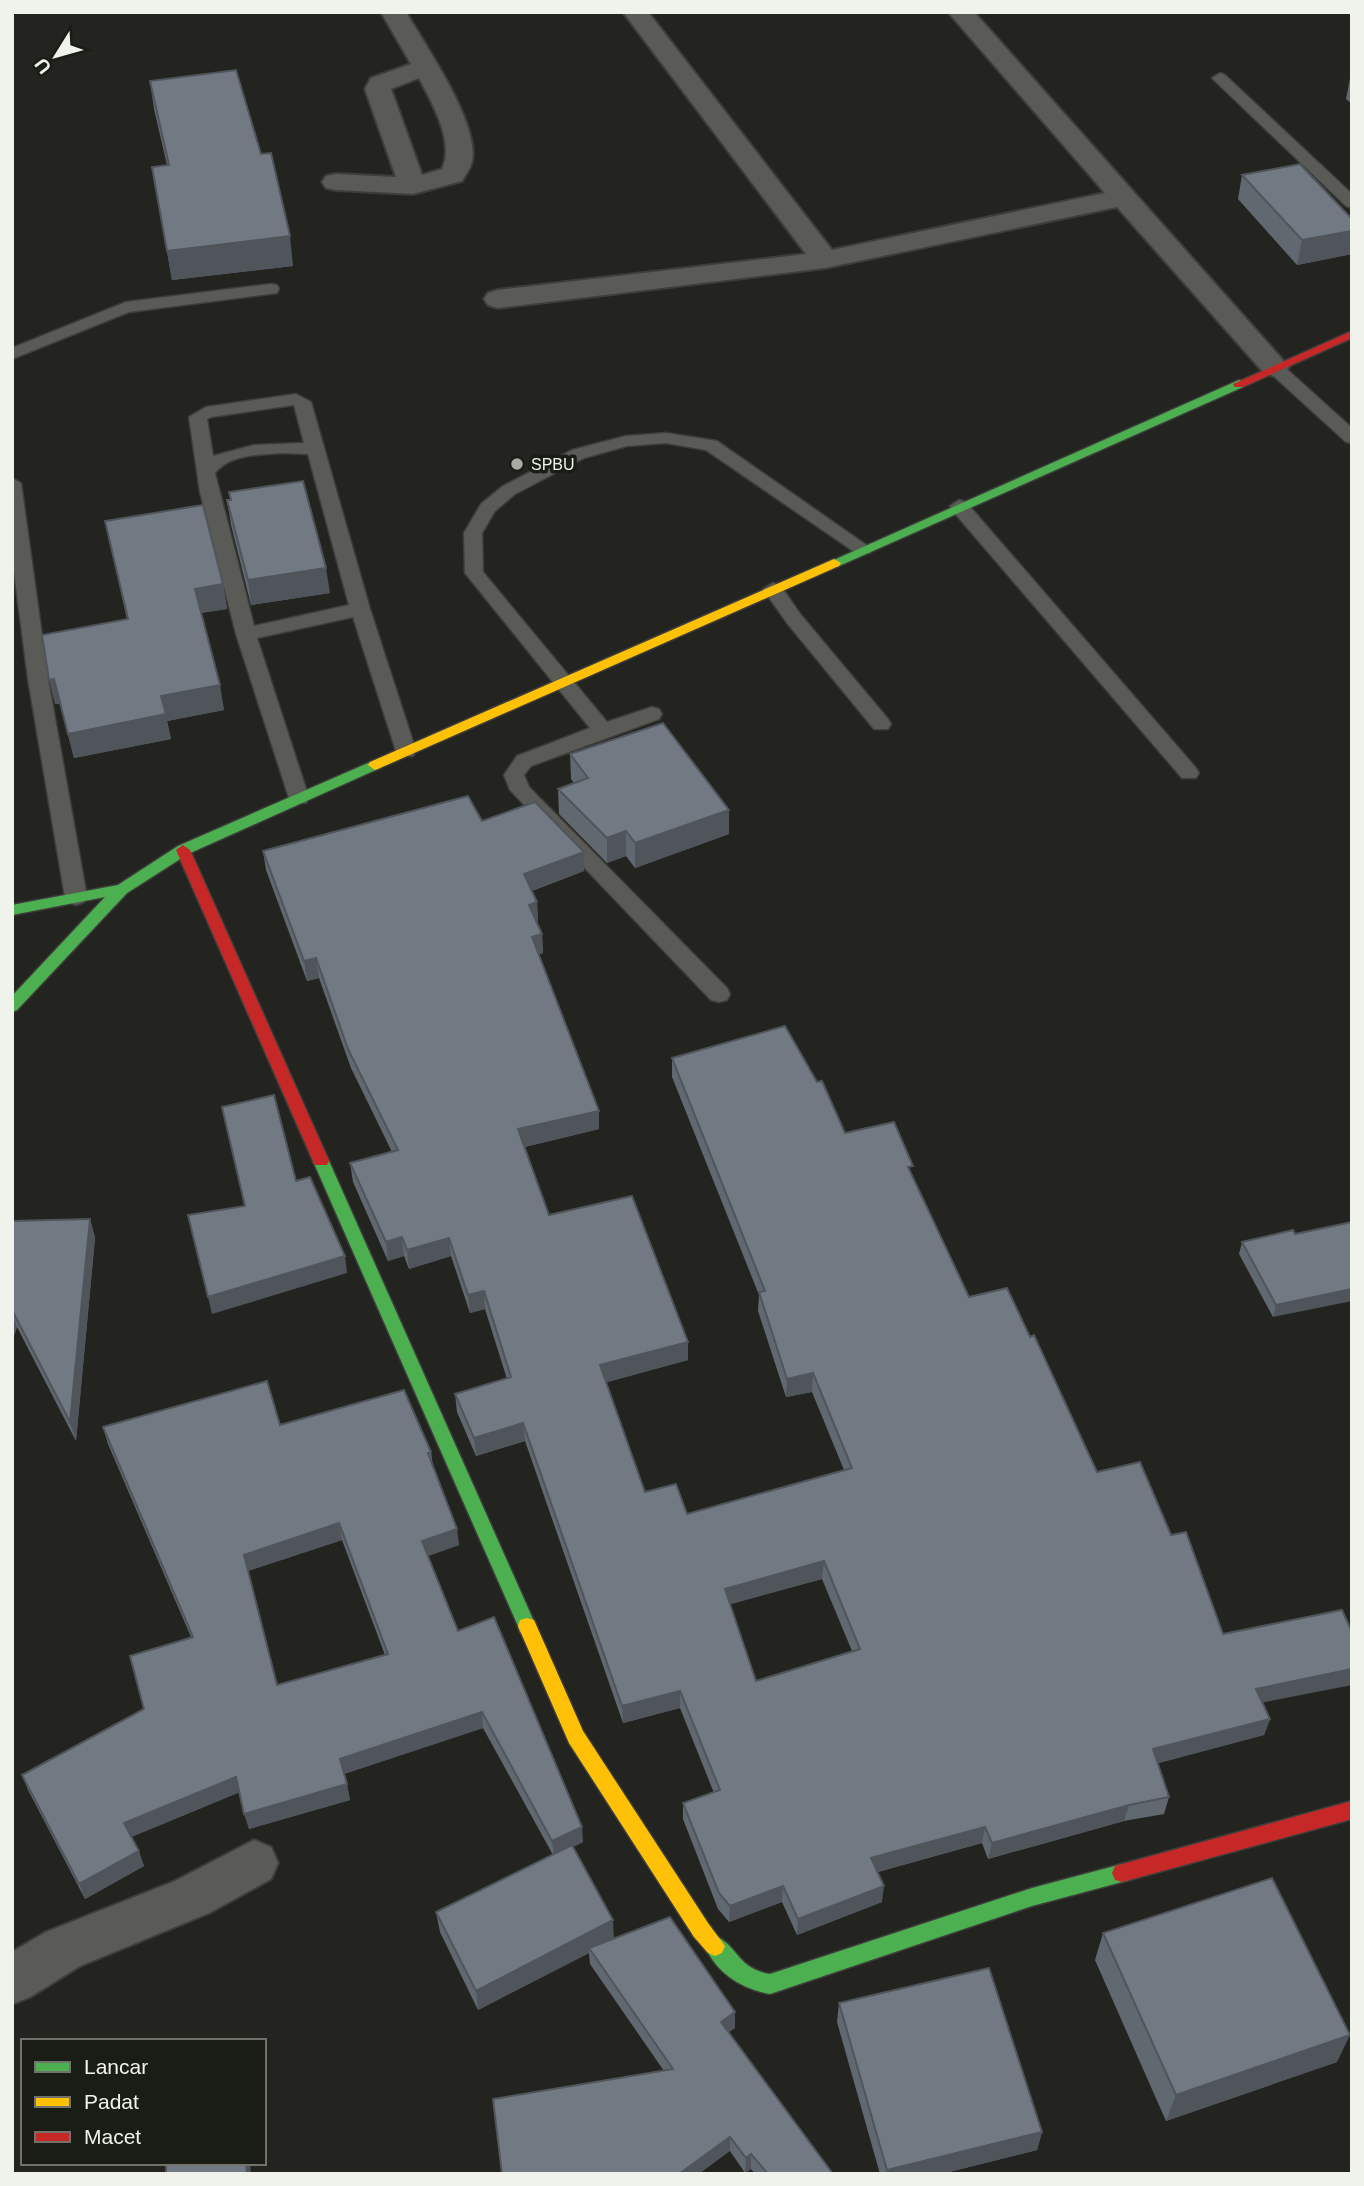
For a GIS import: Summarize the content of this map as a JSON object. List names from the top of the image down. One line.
{"places":["SPBU"],"legend":["Lancar","Padat","Macet"],"north":"bottom left"}
